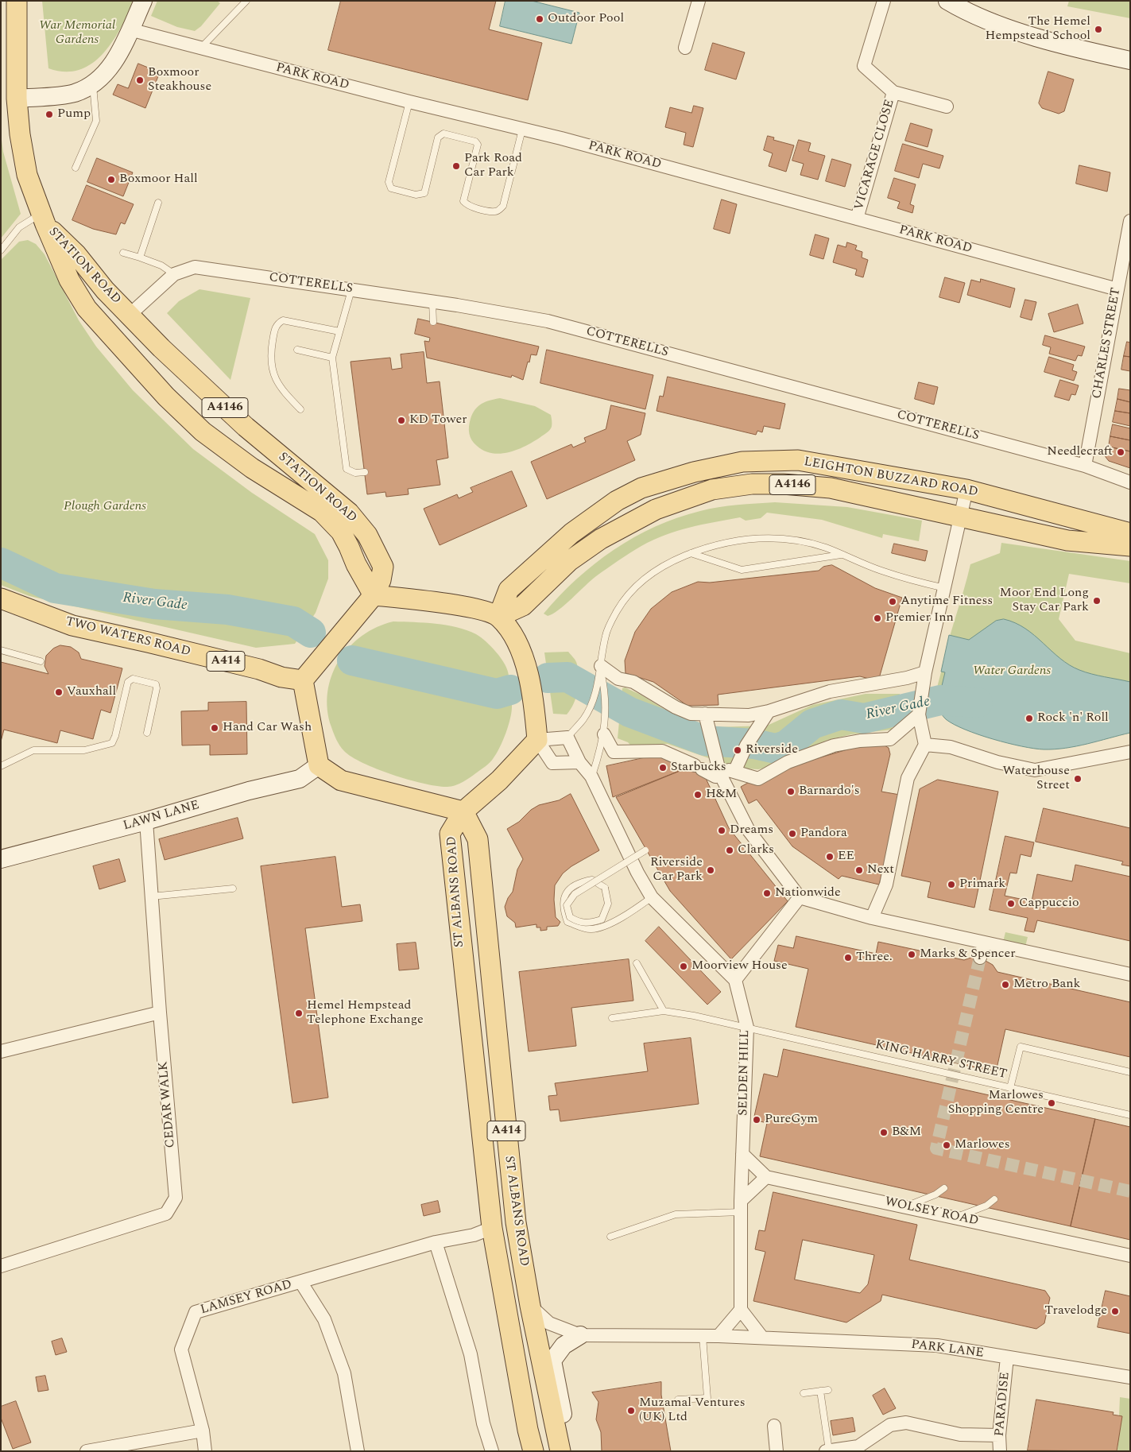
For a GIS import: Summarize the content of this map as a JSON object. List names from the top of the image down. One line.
{"streets":{"main road":["STATION ROAD","A4146","LEIGHTON BUZZARD ROAD","TWO WATERS ROAD","A414","ST ALBANS ROAD"],"street":["PARK ROAD","VICARAGE CLOSE","COTTERELLS","CHARLES STREET","LAWN LANE","SELDEN HILL","CEDAR WALK","WOLSEY ROAD","LAMSEY ROAD","PARK LANE","PARADISE"],"lane":["KING HARRY STREET"]},"crossings":[["PARK ROAD","VICARAGE CLOSE"],["PARK ROAD","CHARLES STREET"],["STATION ROAD","COTTERELLS"],["COTTERELLS","CHARLES STREET"],["A414","ST ALBANS ROAD"],["A414","LAMSEY ROAD"],["LAWN LANE","CEDAR WALK"],["ST ALBANS ROAD","LAMSEY ROAD"],["KING HARRY STREET","SELDEN HILL"],["PARK LANE","PARADISE"]],"water":["River Gade"],"parks":["War Memorial Gardens","Plough Gardens","Water Gardens"],"places":["Outdoor Pool","The Hemel Hempstead School","Boxmoor Steakhouse","Pump","Park Road Car Park","Boxmoor Hall","KD Tower","Needlecraft","Moor End Long Stay Car Park","Anytime Fitness","Premier Inn","Vauxhall","Rock 'n' Roll","Hand Car Wash","Riverside","Starbucks","Waterhouse Street","Barnardo's","H&M","Dreams","Pandora","Clarks","EE","Riverside Car Park","Next","Primark","Nationwide","Cappuccio","Marks & Spencer","Three.","Moorview House","Metro Bank","Hemel Hempstead Telephone Exchange","Marlowes Shopping Centre","PureGym","B&M","Marlowes","Travelodge","Muzamal Ventures (UK) Ltd"]}
